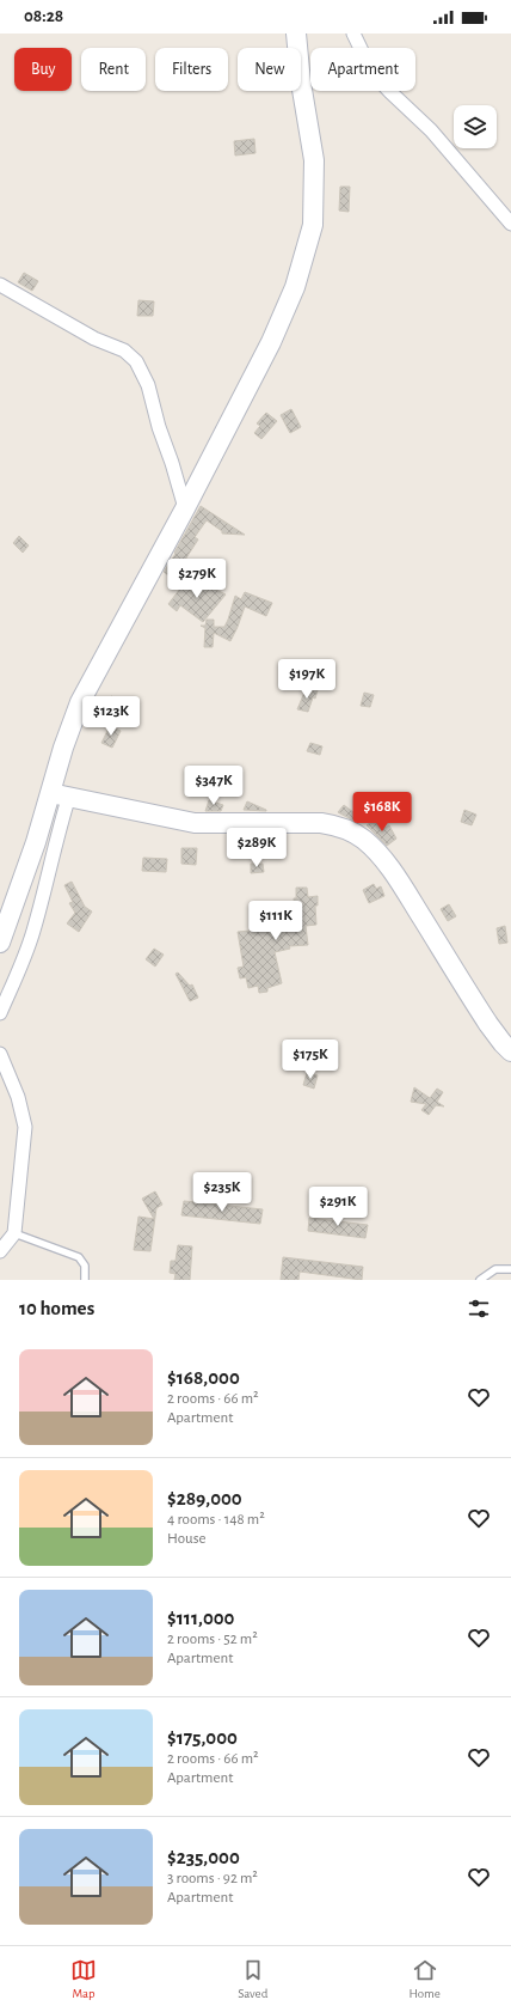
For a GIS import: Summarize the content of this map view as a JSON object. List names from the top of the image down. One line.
{"page":{"status":"08:28","chip":["Buy","Rent","Filters","New","Apartment"],"price":["$279K","$197K","$123K","$347K","$168K","$289K","$111K","$175K","$235K","$291K"],"heading":"10 homes","list":[{"name":"$168,000","note":"2 rooms · 66 m² · Apartment"},{"name":"$289,000","note":"4 rooms · 148 m² · House"},{"name":"$111,000","note":"2 rooms · 52 m² · Apartment"},{"name":"$175,000","note":"2 rooms · 66 m² · Apartment"},{"name":"$235,000","note":"3 rooms · 92 m² · Apartment"}],"tabs":["Map","Saved","Home"]}}
